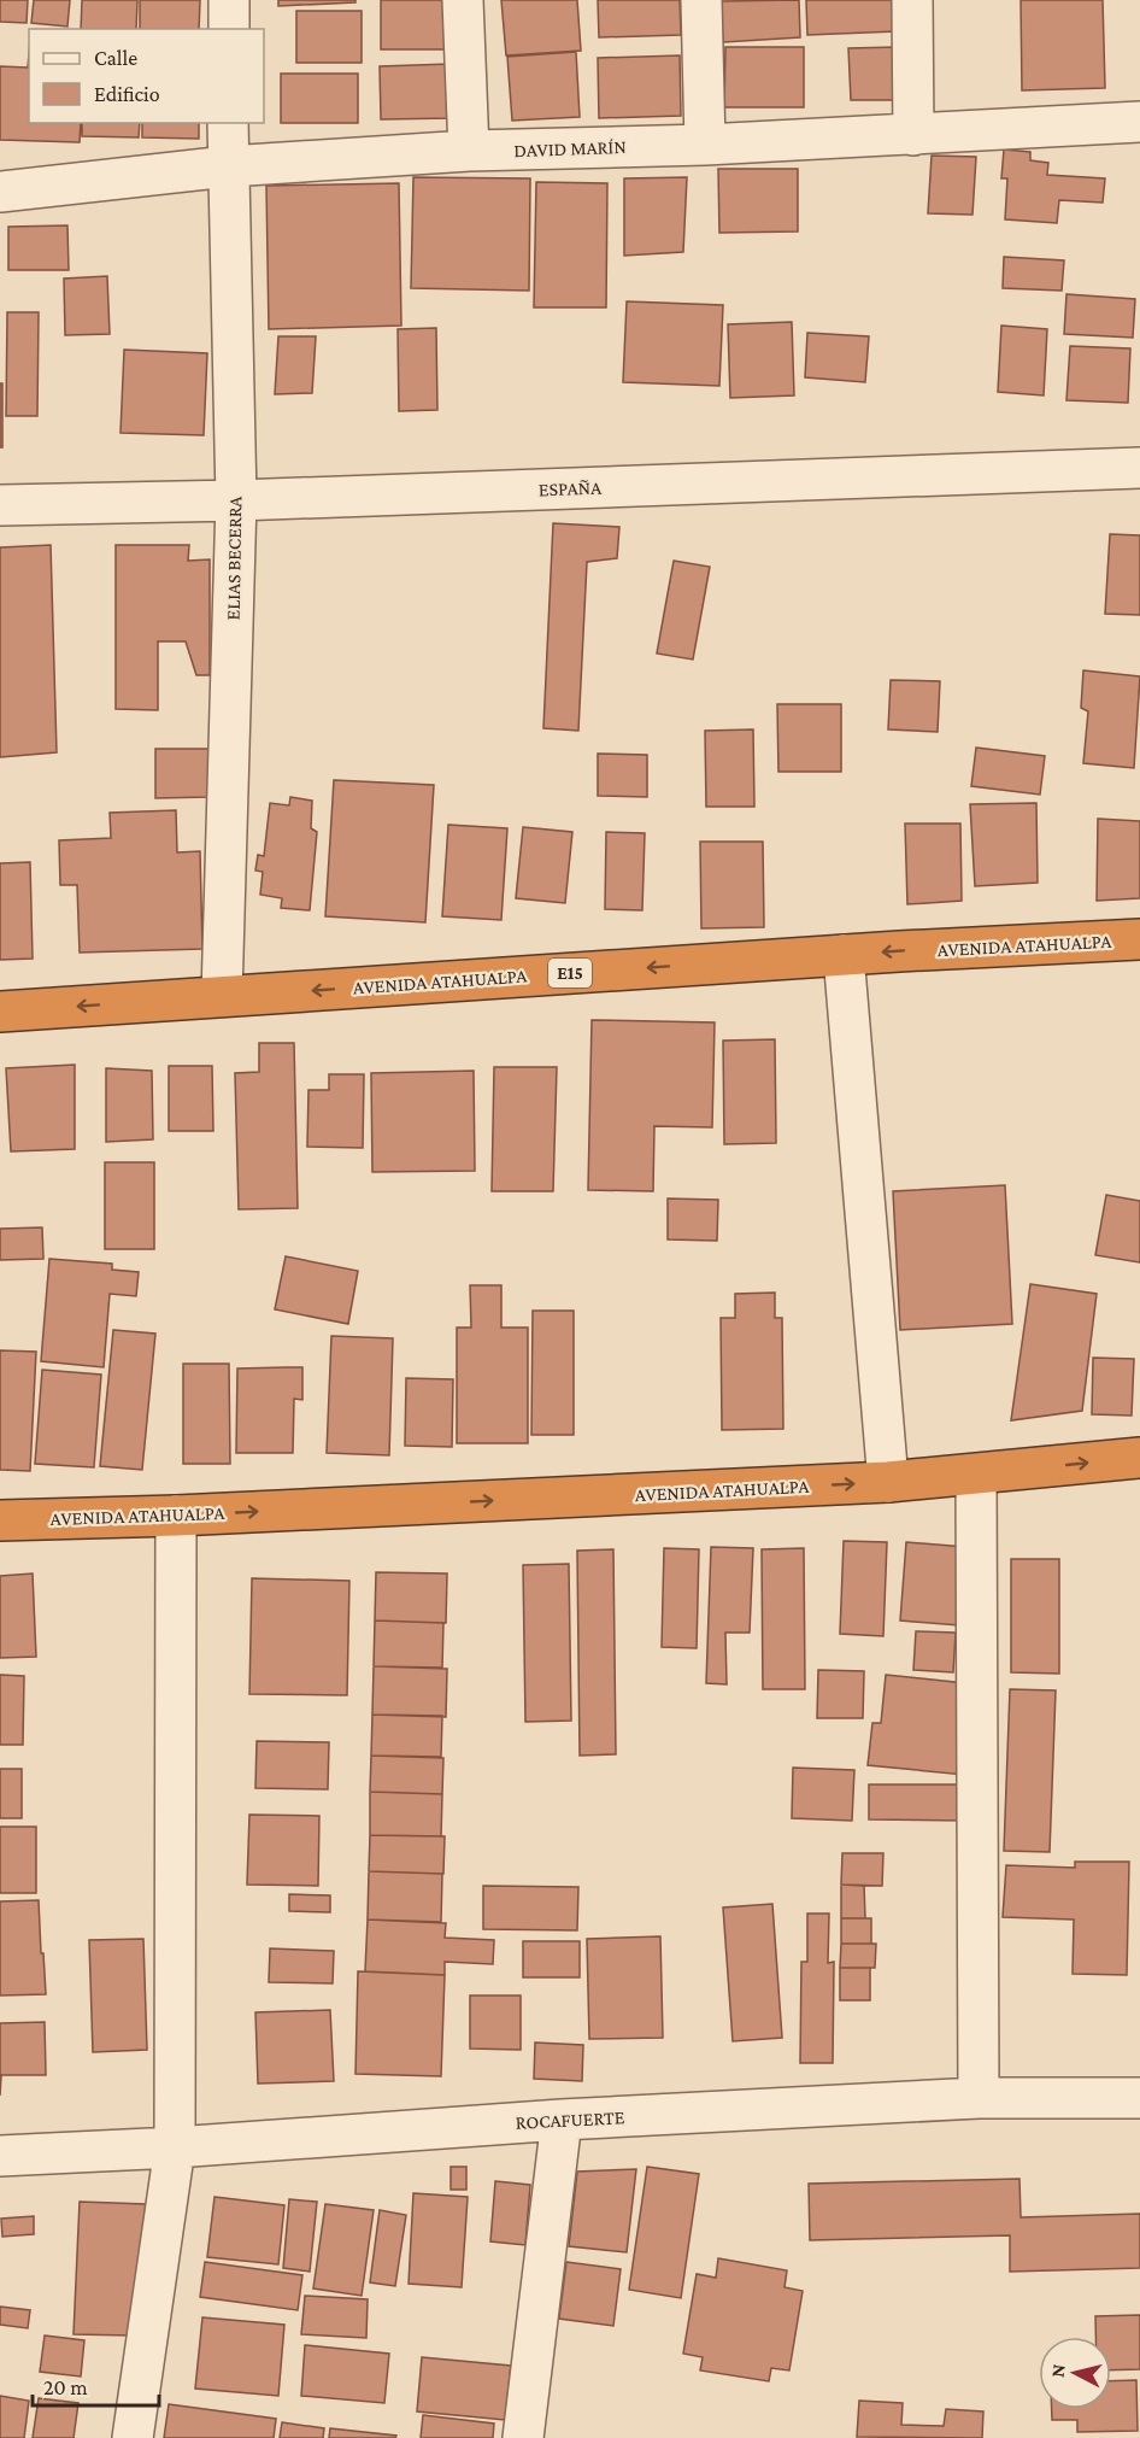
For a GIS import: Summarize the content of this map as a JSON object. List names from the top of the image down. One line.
{"streets":{"highway":["AVENIDA ATAHUALPA","E15"],"street":["DAVID MARÍN","ESPAÑA","ELIAS BECERRA","ROCAFUERTE"]},"crossings":[["DAVID MARÍN","ELIAS BECERRA"],["ESPAÑA","ELIAS BECERRA"],["ELIAS BECERRA","AVENIDA ATAHUALPA"]],"legend":["Calle","Edificio"],"scale_bar":"20 m","north":"left"}
